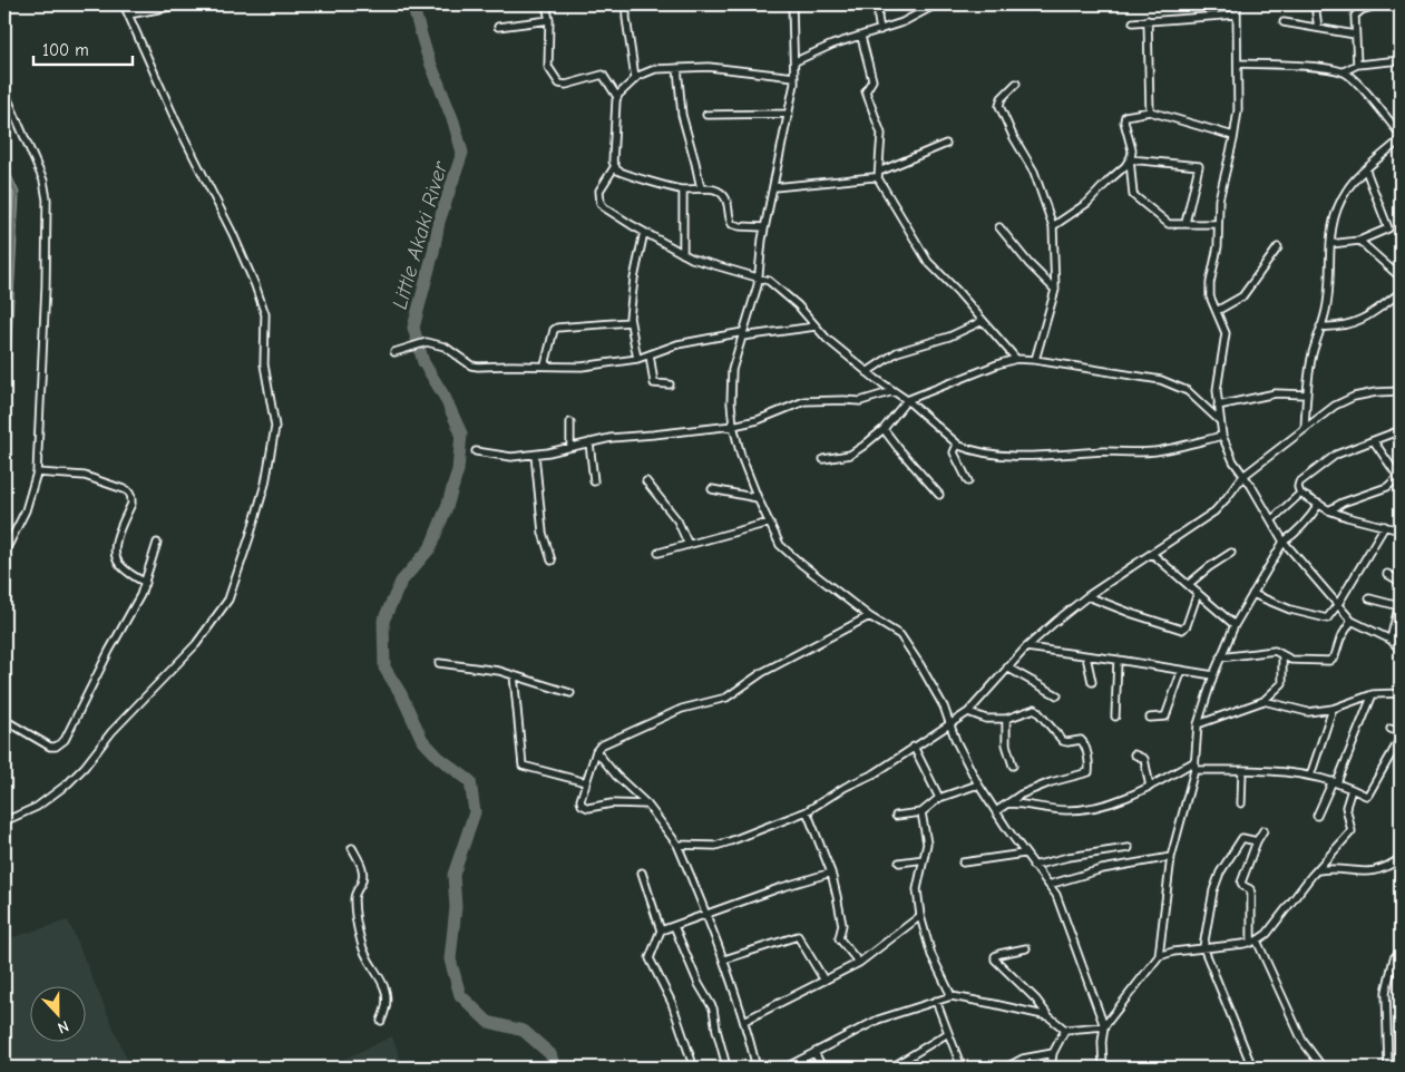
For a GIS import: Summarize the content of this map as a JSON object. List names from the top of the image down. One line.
{"water":["Little Akaki River"],"scale_bar":"100 m","north":"bottom"}
